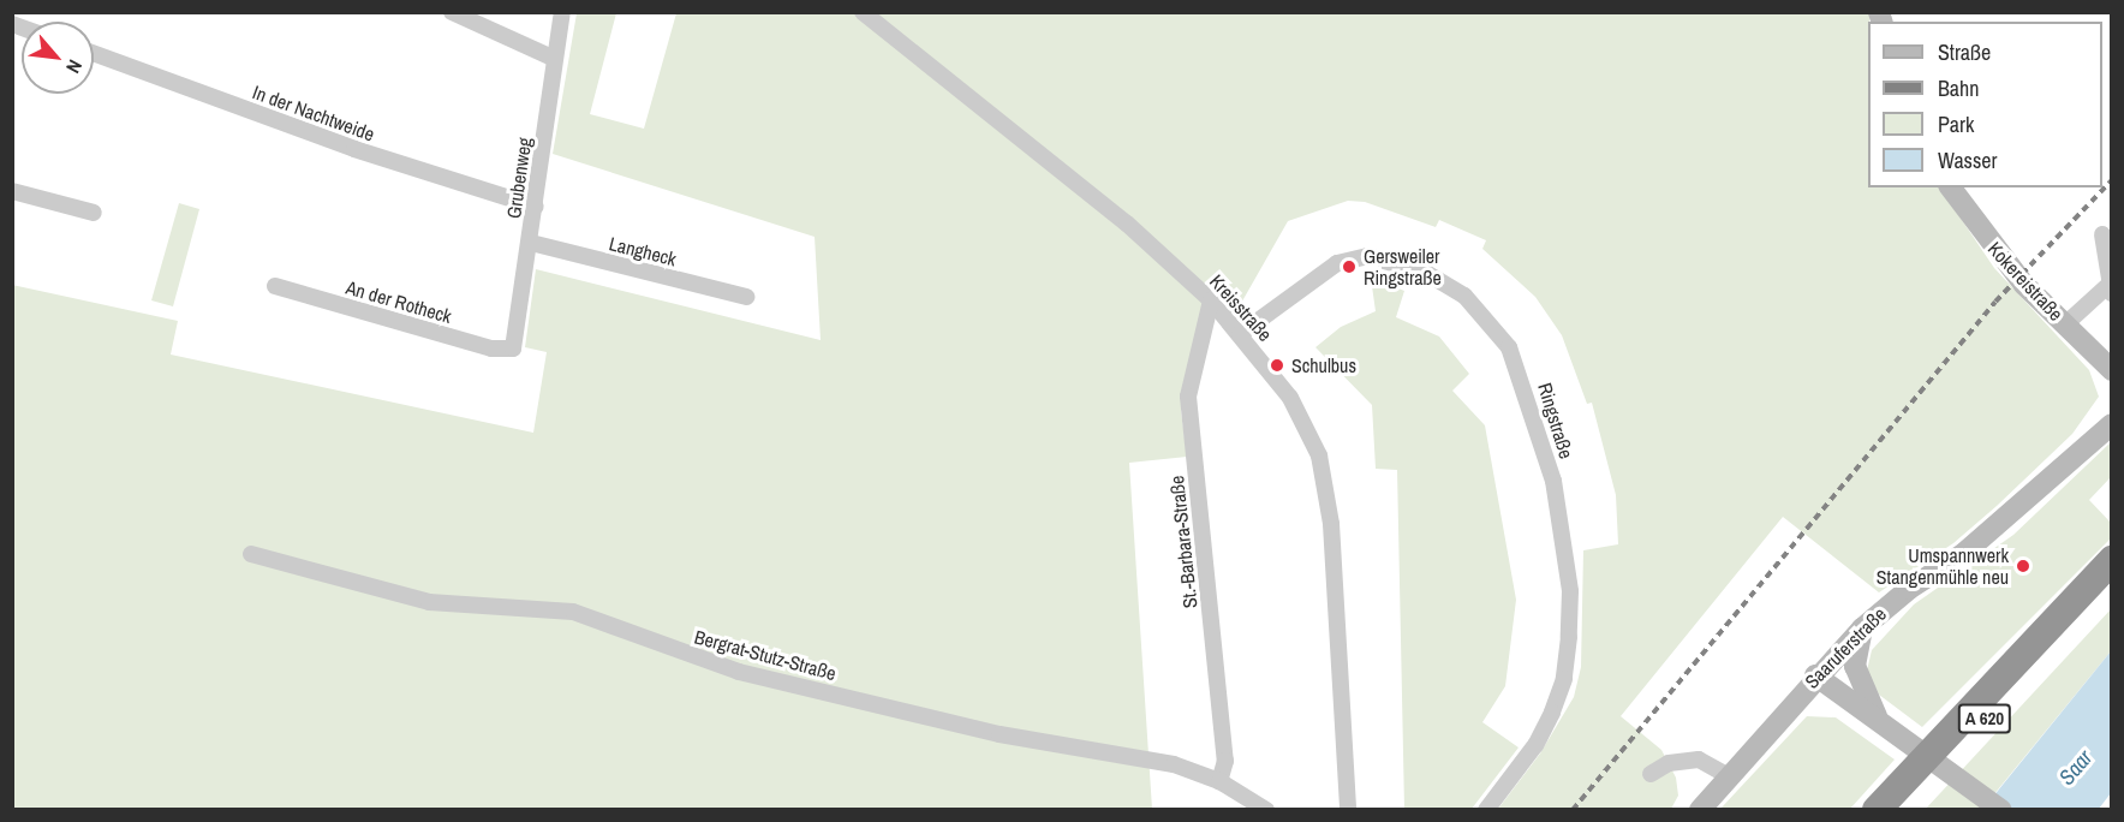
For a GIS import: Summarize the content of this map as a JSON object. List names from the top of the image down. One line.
{"streets":{"highway":["A 620"],"main road":["Kokereistraße","Saaruferstraße"],"street":["In der Nachtweide","Grubenweg","Langheck","An der Rotheck","Kreisstraße","Ringstraße","St.-Barbara-Straße","Bergrat-Stutz-Straße"]},"crossings":[["In der Nachtweide","Grubenweg"],["Grubenweg","Langheck"],["Grubenweg","An der Rotheck"],["Kreisstraße","Ringstraße"],["Kreisstraße","St.-Barbara-Straße"],["St.-Barbara-Straße","Bergrat-Stutz-Straße"]],"water":["Saar"],"places":["Gersweiler Ringstraße","Schulbus","Umspannwerk Stangenmühle neu"],"legend":["Straße","Bahn","Park","Wasser"],"north":"bottom right"}
